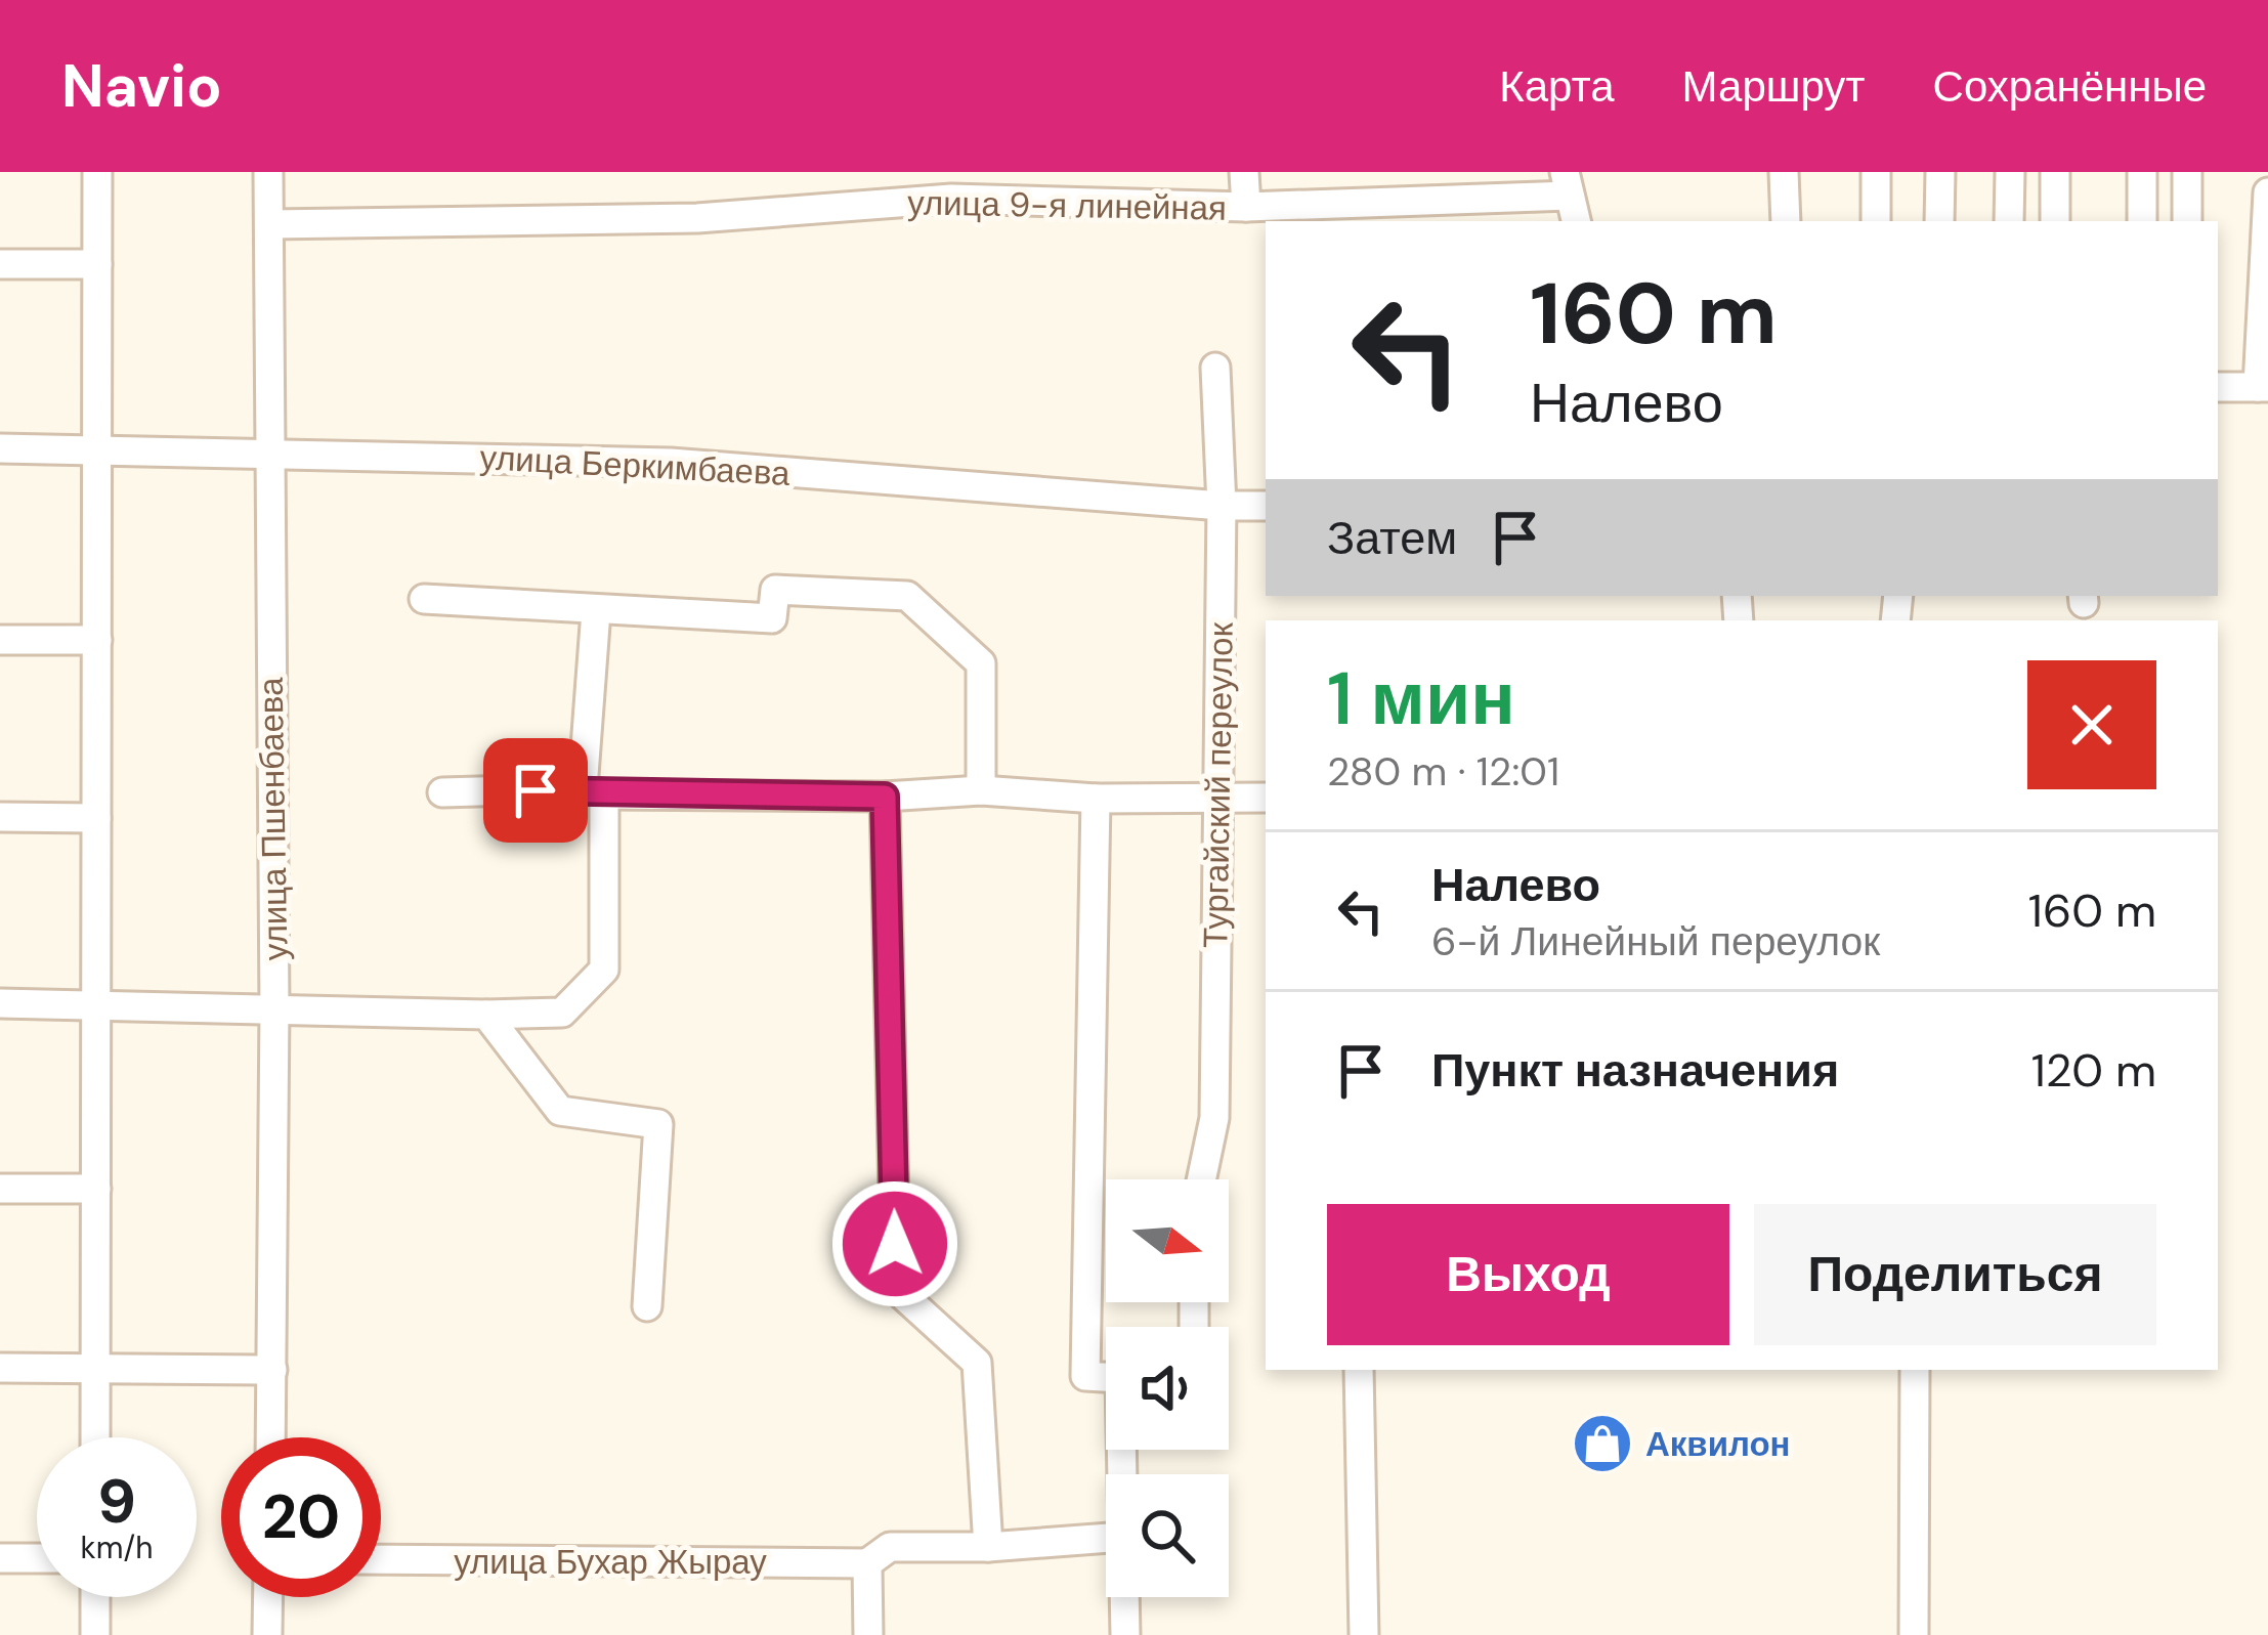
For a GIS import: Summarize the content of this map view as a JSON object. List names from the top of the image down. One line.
{"streets":{"street":["улица 9-я линейная","улица Беркимбаева","Тургайский переулок","улица Пшенбаева","улица Бухар Жырау"]},"crossings":[["улица 9-я линейная","улица Пшенбаева"],["улица Беркимбаева","Тургайский переулок"],["улица Беркимбаева","улица Пшенбаева"]],"places":{"shop":["Аквилон"]},"north":"right","page":{"header":"Navio","nav":["Карта","Маршрут","Сохранённые"],"turn":["160 m","Налево"],"then":"Затем","heading":["1 мин","280 m · 12:01"],"list":[{"name":"Налево","note":"6-й Линейный переулок","value":"160 m"},{"name":"Пункт назначения","value":"120 m"}],"buttons":["Выход","Поделиться"],"speed":"9 km/h","limit":"20"}}
